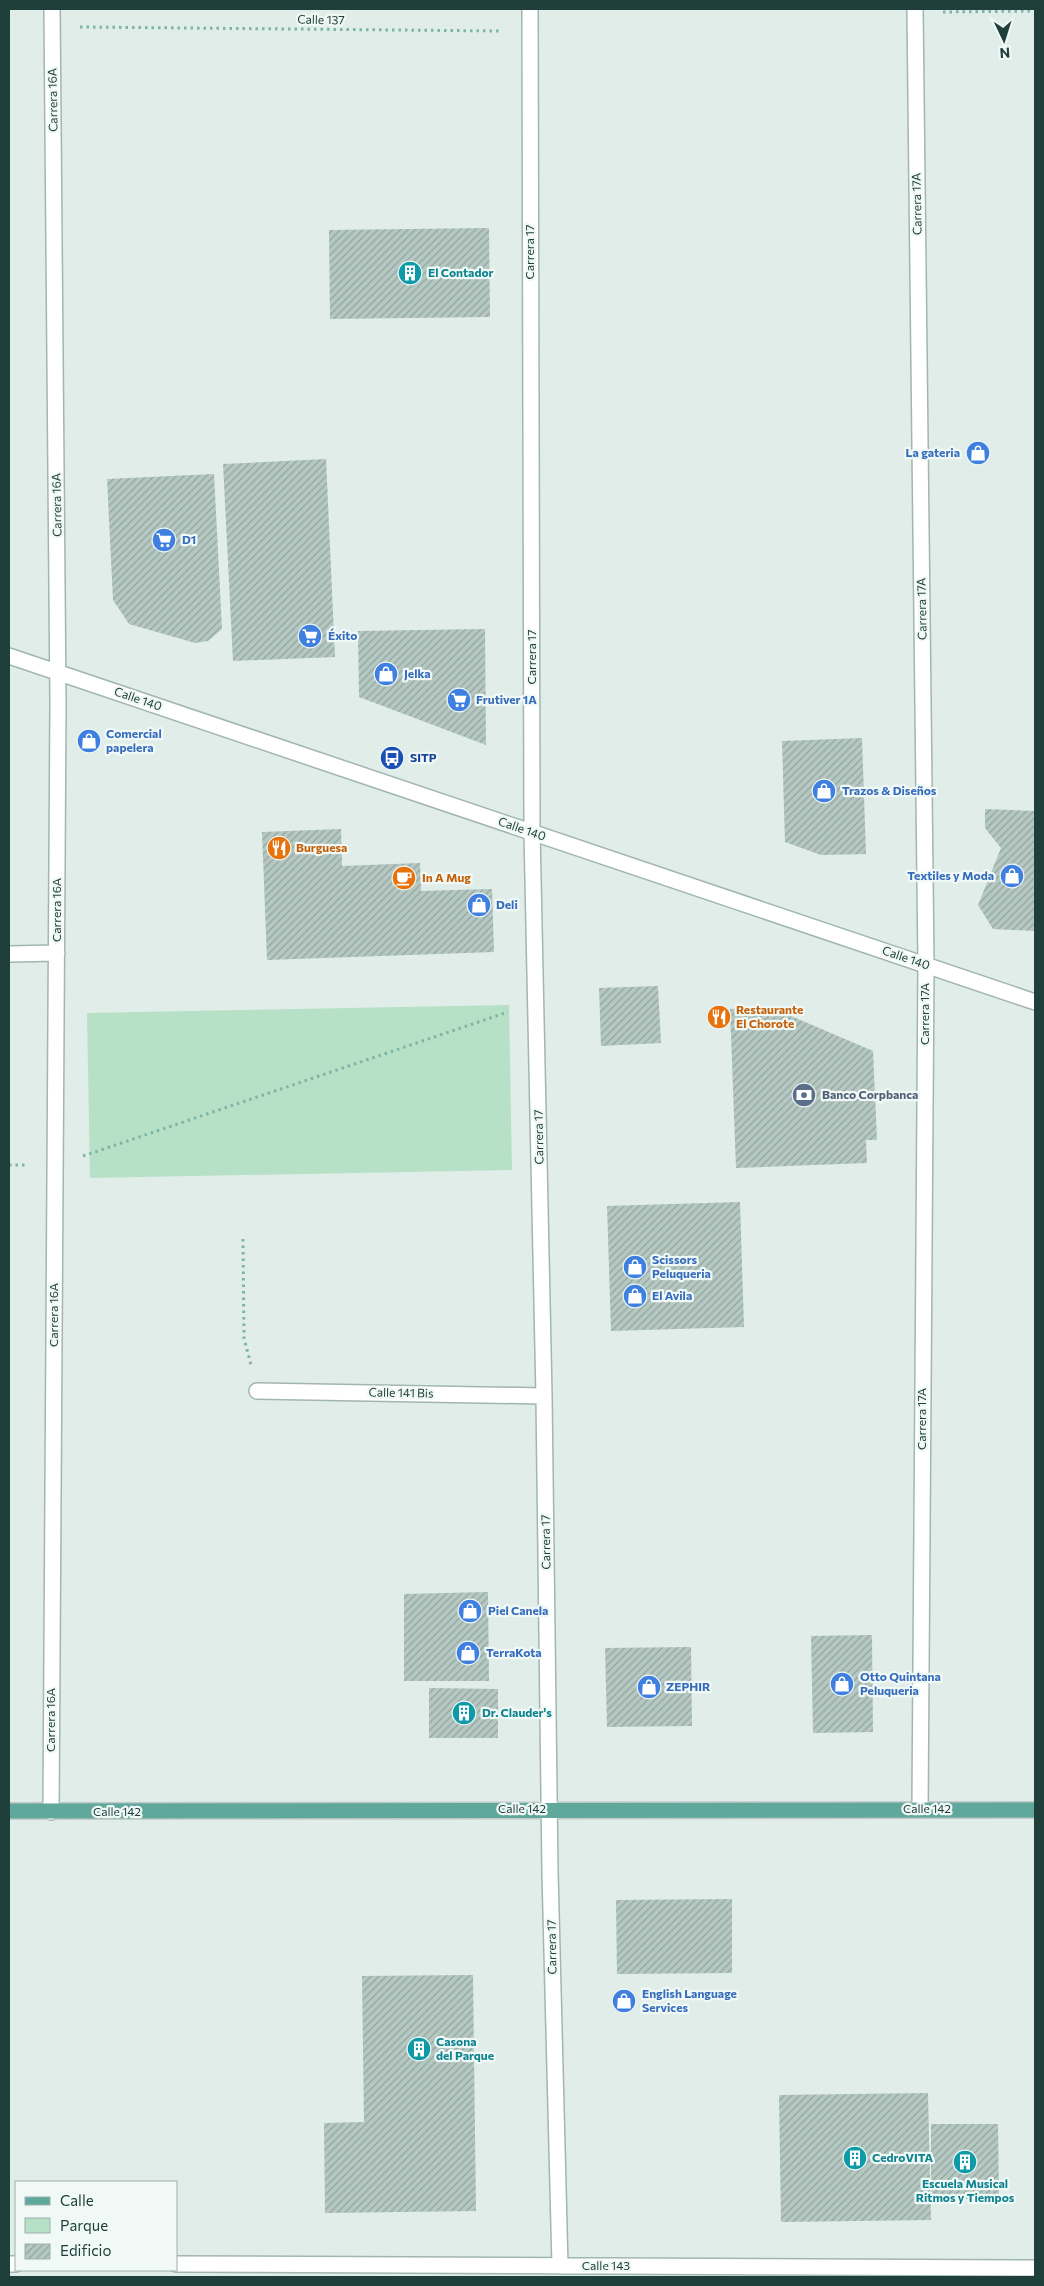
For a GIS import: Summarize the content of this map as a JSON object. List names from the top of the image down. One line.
{"streets":{"main road":["Calle 142"],"street":["Carrera 16A","Carrera 17A","Carrera 17","Calle 140","Calle 141 Bis","Calle 143"],"path":["Calle 137"]},"crossings":[["Calle 137","Carrera 16A"],["Calle 137","Carrera 17"],["Carrera 16A","Calle 140"],["Carrera 16A","Calle 142"],["Carrera 17A","Calle 140"],["Carrera 17A","Calle 142"],["Carrera 17","Calle 140"],["Carrera 17","Calle 141 Bis"],["Carrera 17","Calle 142"],["Carrera 17","Calle 143"]],"places":{"building":["El Contador","Dr. Clauder's","Casona del Parque","CedroVITA","Escuela Musical Ritmos y Tiempos"],"shop":["La gateria","Jelka","Comercial papelera","Trazos & Diseños","Textiles y Moda","Deli","Scissors Peluqueria","El Avila","Piel Canela","TerraKota","Otto Quintana Peluqueria","ZEPHIR","English Language Services"],"supermarket":["D1","Éxito","Frutiver 1A"],"bus stop":["SITP"],"restaurant":["Burguesa","Restaurante El Chorote"],"cafe":["In A Mug"],"bank":["Banco Corpbanca"]},"legend":["Calle","Parque","Edificio"],"north":"bottom"}
